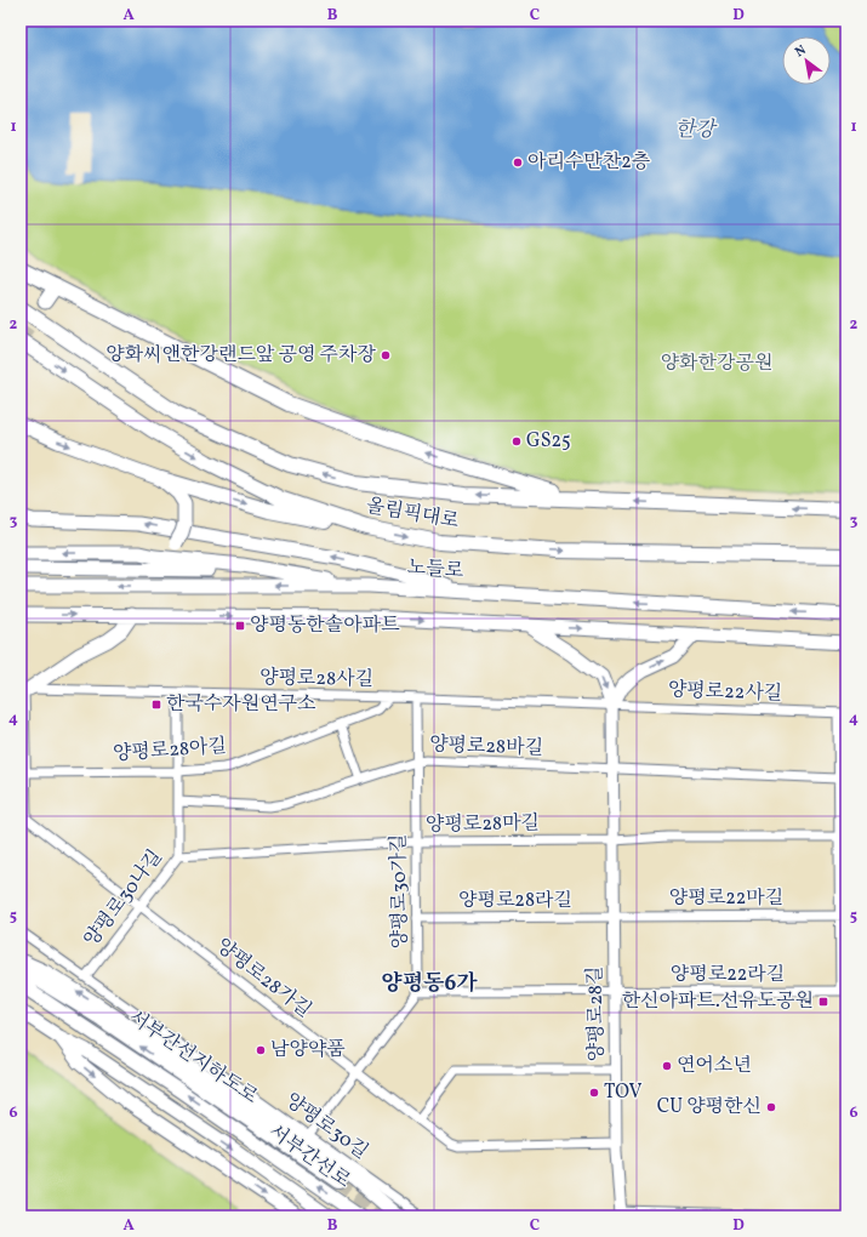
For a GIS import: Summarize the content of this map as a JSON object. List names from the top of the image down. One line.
{"streets":{"highway":["올림픽대로","서부간선지하도로"],"main road":["노들로","서부간선로"],"street":["양평로28사길","양평로22사길","양평로28바길","양평로28아길","양평로28마길","양평로30가길","양평로30나길","양평로22마길","양평로28라길","양평로22라길","양평로28가길","양평로28길","양평로30길"]},"crossings":[["양평로28사길","양평로22사길"],["양평로28사길","양평로28아길"],["양평로28사길","양평로30가길"],["양평로28사길","양평로30나길"],["양평로28사길","양평로28가길"],["양평로28사길","양평로28길"],["양평로22사길","양평로28길"],["양평로28바길","양평로30가길"],["양평로28바길","양평로30나길"],["양평로28바길","양평로28길"],["양평로28아길","양평로30나길"],["양평로28아길","양평로28가길"],["양평로28마길","양평로30가길"],["양평로28마길","양평로30나길"],["양평로28마길","양평로28길"],["양평로30가길","양평로28라길"],["양평로30가길","양평로22라길"],["양평로30나길","양평로28가길"],["양평로30나길","양평로30길"],["양평로22마길","양평로28라길"],["양평로22마길","양평로22라길"],["양평로22마길","양평로28길"],["양평로28라길","양평로28길"],["양평로22라길","양평로28길"],["양평로28가길","양평로28길"],["서부간선지하도로","서부간선로"]],"one_way":["서부간선지하도로"],"districts":["양평동6가"],"water":["한강"],"parks":["양화한강공원"],"places":{"other":["아리수만찬2층","양화씨앤한강랜드앞 공영 주차장","GS25","남양약품","연어소년","TOV","CU 양평한신"],"transit":["양평동한솔아파트","한국수자원연구소","한신아파트.선유도공원"]},"north":"top left","grid":{"columns":["A","B","C","D"],"rows":["1","2","3","4","5","6"]}}
